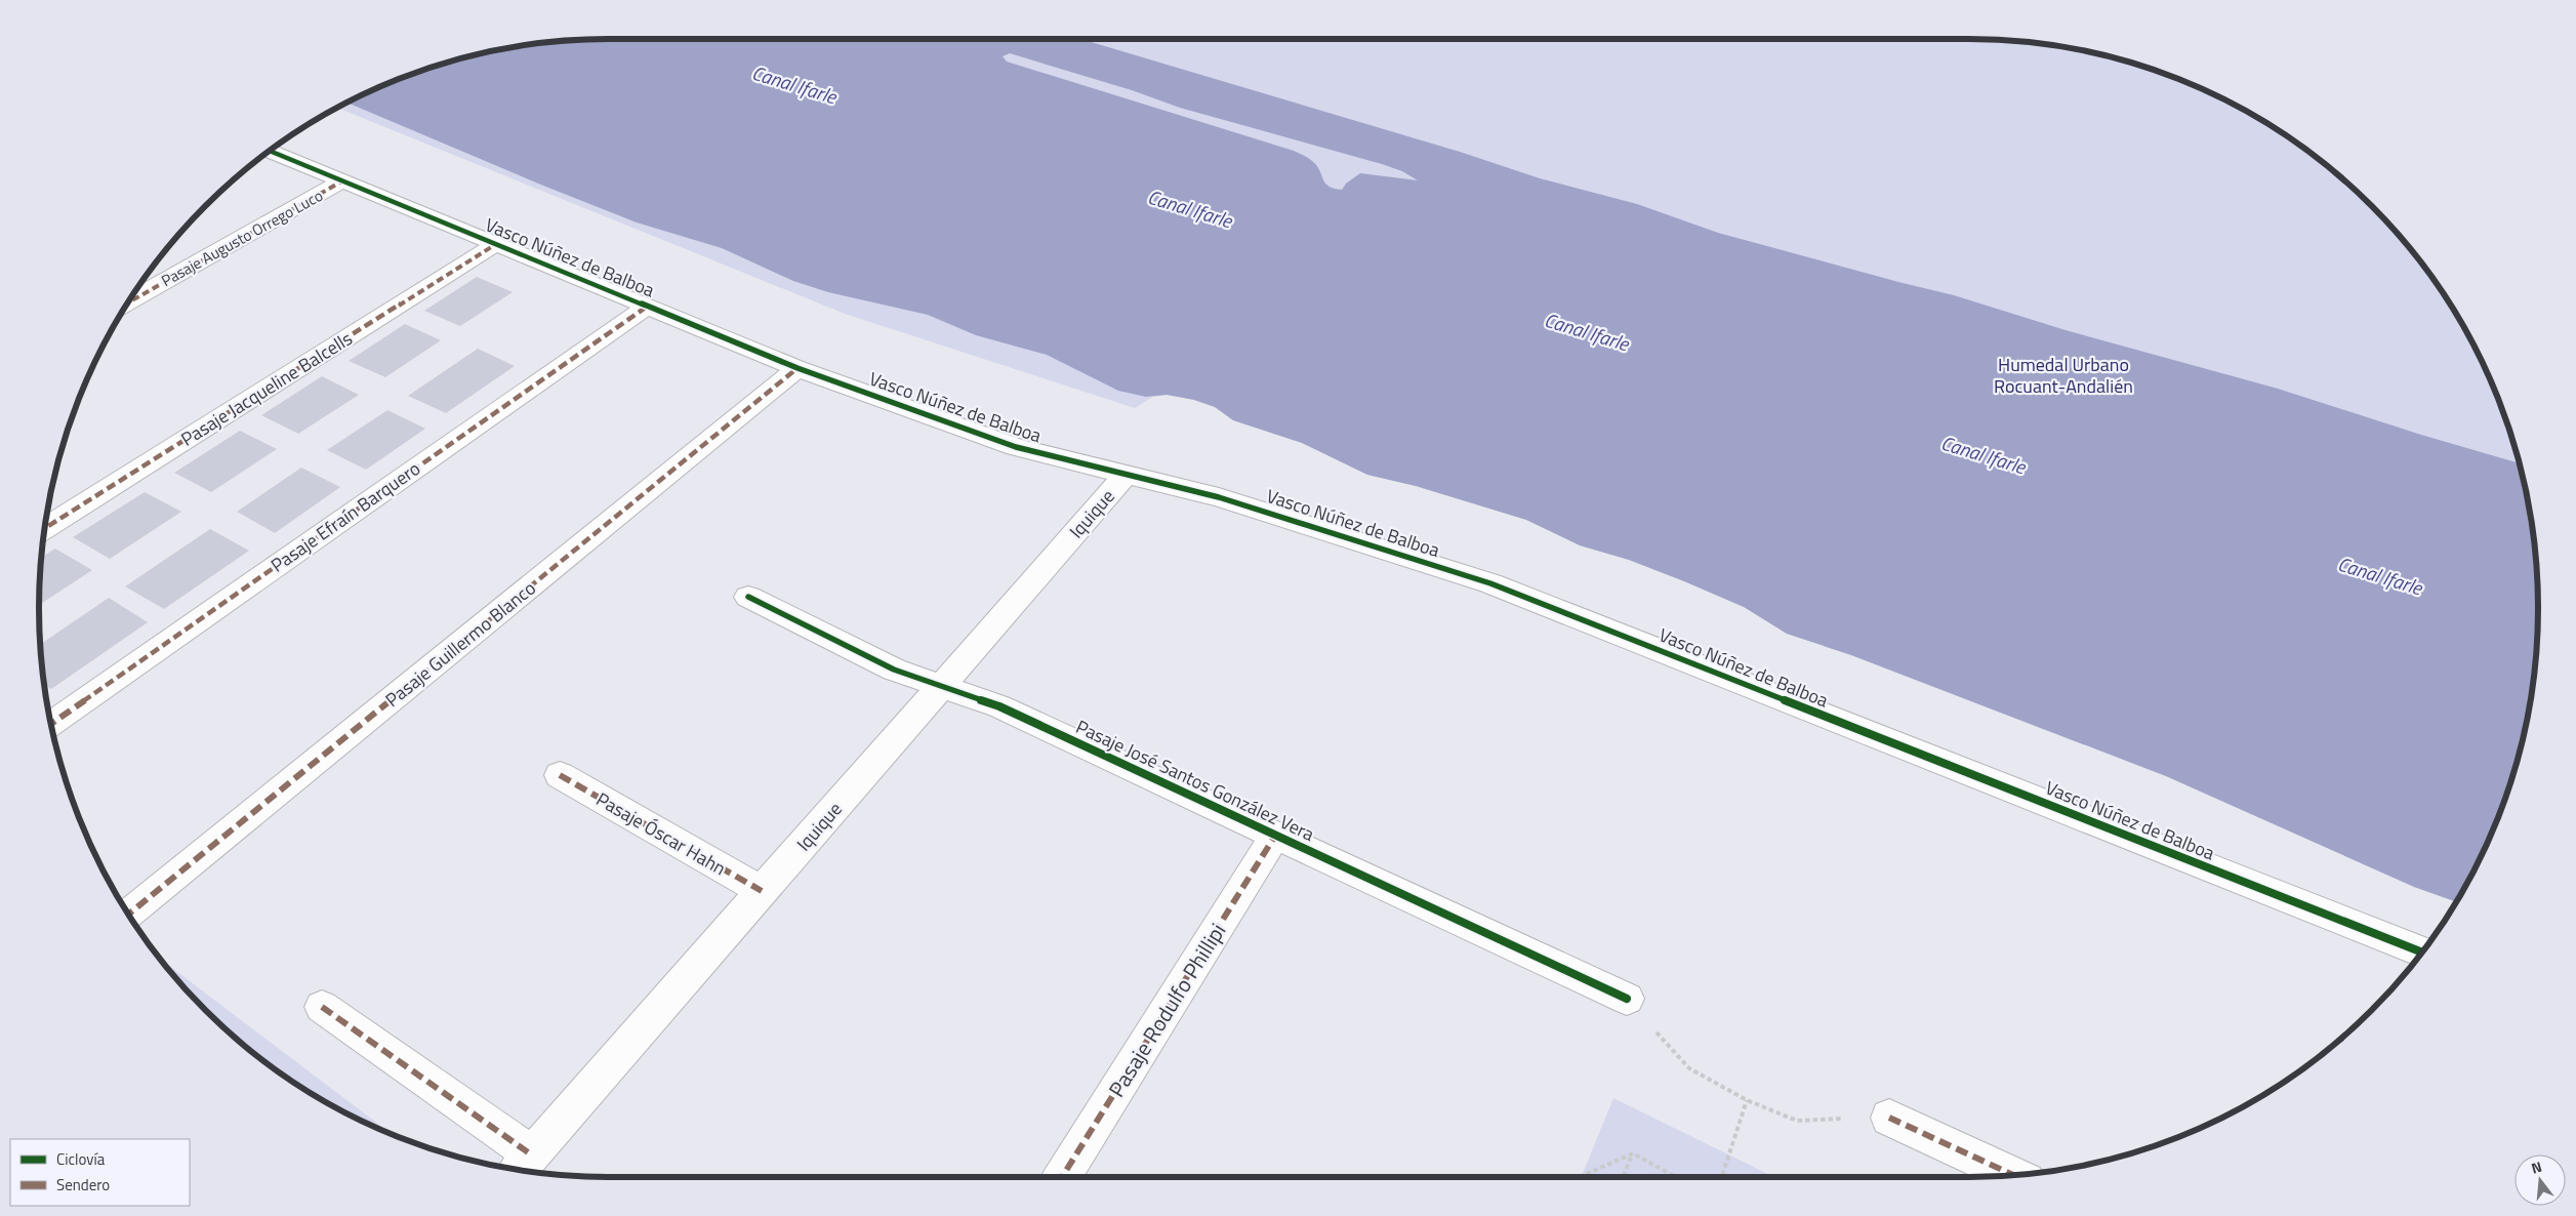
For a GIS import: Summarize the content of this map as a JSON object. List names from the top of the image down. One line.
{"streets":{"street":["Pasaje Augusto Orrego Luco","Vasco Núñez de Balboa","Pasaje Jacqueline Balcells","Iquique","Pasaje Efraín Barquero","Pasaje Guillermo Blanco","Pasaje José Santos González Vera","Pasaje Óscar Hahn","Pasaje Rodulfo Phillipi"]},"crossings":[["Pasaje Augusto Orrego Luco","Vasco Núñez de Balboa"],["Vasco Núñez de Balboa","Pasaje Jacqueline Balcells"],["Vasco Núñez de Balboa","Iquique"],["Vasco Núñez de Balboa","Pasaje Efraín Barquero"],["Vasco Núñez de Balboa","Pasaje Guillermo Blanco"],["Iquique","Pasaje José Santos González Vera"],["Iquique","Pasaje Óscar Hahn"],["Pasaje José Santos González Vera","Pasaje Rodulfo Phillipi"]],"water":["Canal Ifarle"],"parks":["Humedal Urbano Rocuant-Andalién"],"legend":["Ciclovía","Sendero"],"north":"top"}
